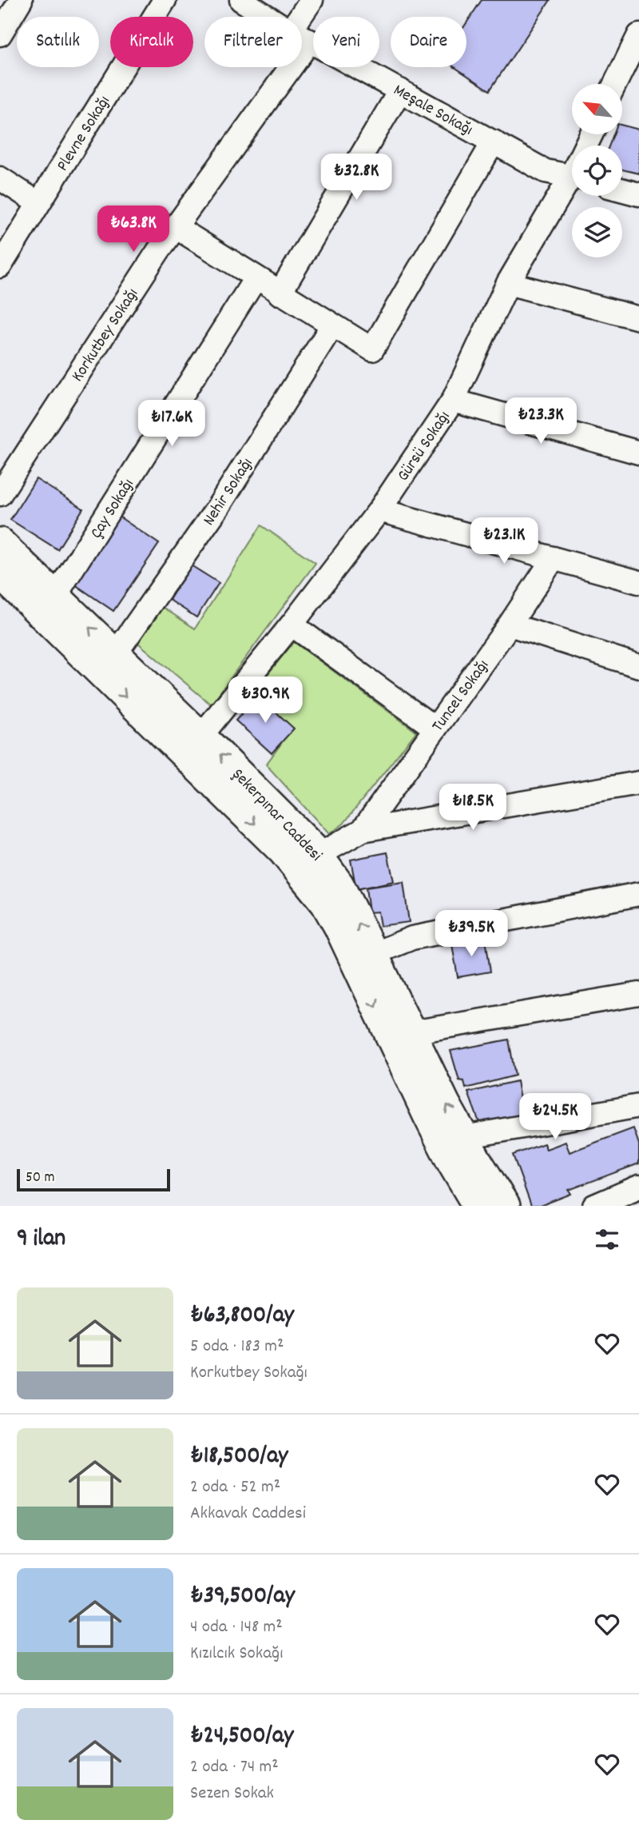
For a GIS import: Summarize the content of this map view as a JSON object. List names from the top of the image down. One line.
{"streets":{"main road":["Şekerpınar Caddesi"],"street":["Meşale Sokağı","Plevne Sokağı","Korkutbey Sokağı","Gürsü Sokağı","Nehir Sokağı","Çay Sokağı","Tuncel Sokağı"]},"crossings":[["Gürsü Sokağı","Şekerpınar Caddesi"],["Nehir Sokağı","Şekerpınar Caddesi"],["Çay Sokağı","Şekerpınar Caddesi"]],"scale_bar":"50 m","north":"top left","page":{"chip":["Satılık","Kiralık","Filtreler","Yeni","Daire"],"price":["₺32.8K","₺63.8K","₺23.3K","₺17.6K","₺23.1K","₺30.9K","₺18.5K","₺39.5K","₺24.5K"],"scale":"50 m","heading":"9 ilan","list":[{"name":"₺63,800/ay","note":"5 oda · 183 m² · Korkutbey Sokağı"},{"name":"₺18,500/ay","note":"2 oda · 52 m² · Akkavak Caddesi"},{"name":"₺39,500/ay","note":"4 oda · 148 m² · Kızılcık Sokağı"},{"name":"₺24,500/ay","note":"2 oda · 74 m² · Sezen Sokak"}]}}
